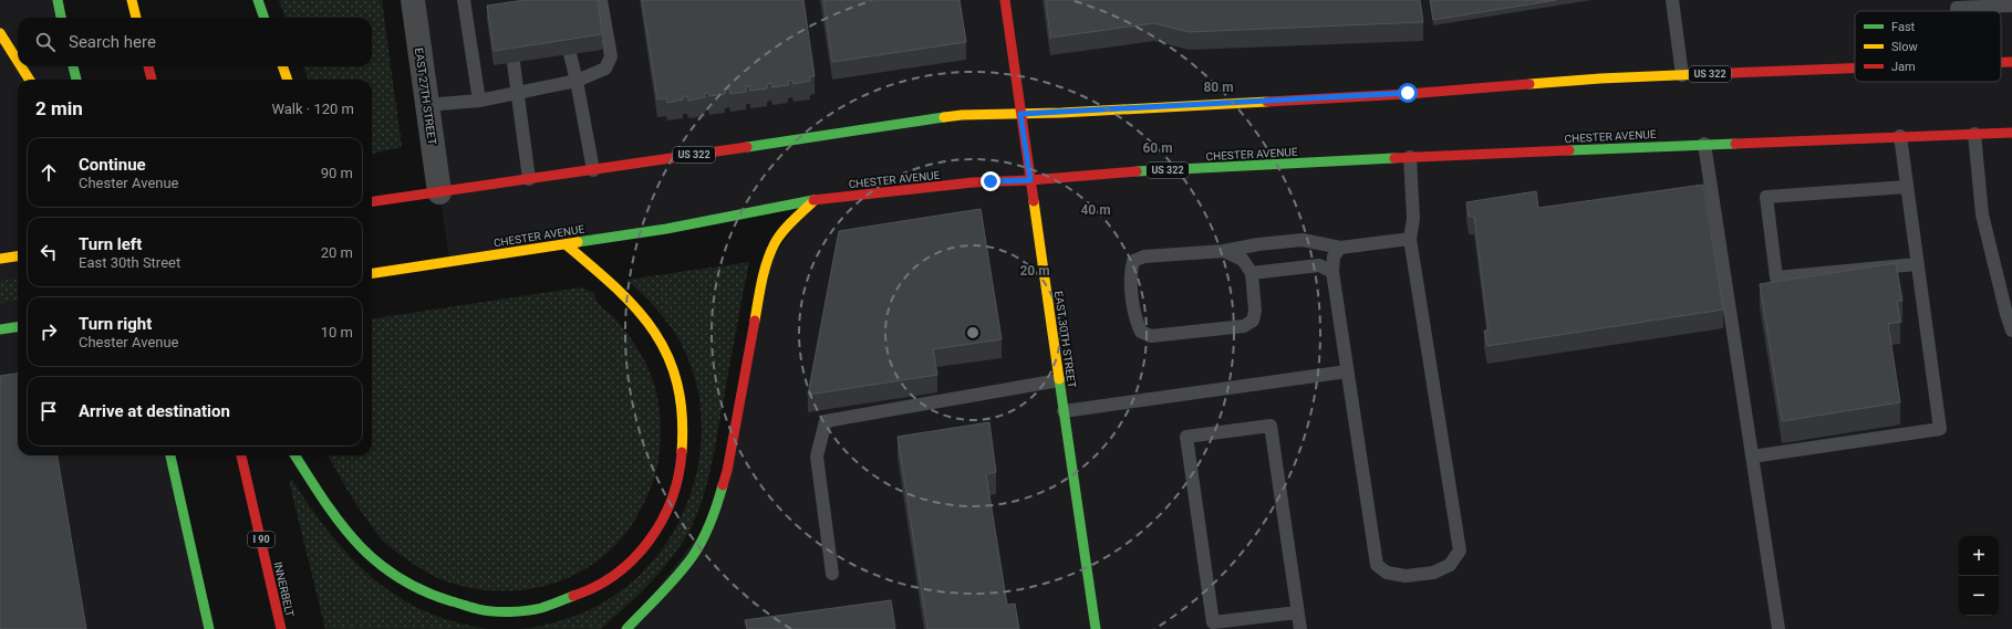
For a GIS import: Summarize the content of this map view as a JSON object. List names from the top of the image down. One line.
{"streets":{"main road":["US 322","CHESTER AVENUE","EAST 30TH STREET","I 90","INNERBELT"],"street":["EAST 27TH STREET"]},"crossings":[["US 322","EAST 27TH STREET"],["US 322","EAST 30TH STREET"],["CHESTER AVENUE","EAST 30TH STREET"]],"legend":["Fast","Slow","Jam"],"page":{"search":"Search here","heading":["2 min","Walk · 120 m"],"list":[["Continue","Chester Avenue","90 m"],["Turn left","East 30th Street","20 m"],["Turn right","Chester Avenue","10 m"],"Arrive at destination"],"map_buttons":["+","−"]},"rings":["80 m","60 m","40 m","20 m"]}
